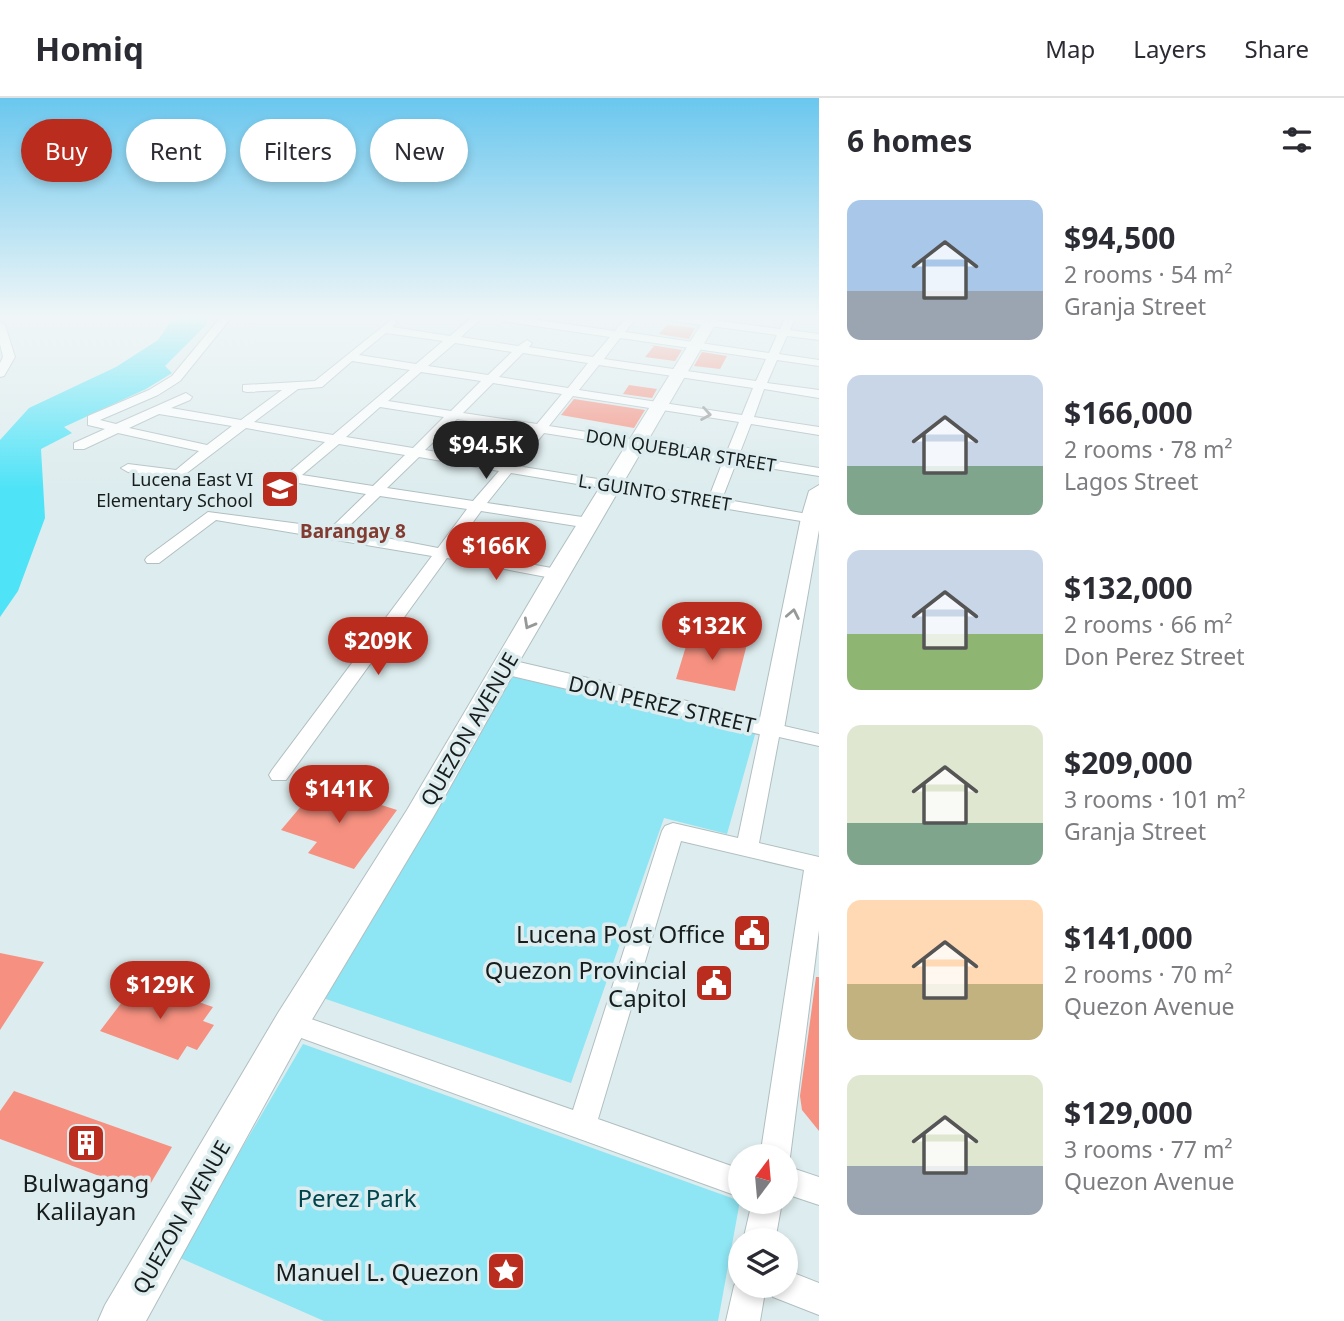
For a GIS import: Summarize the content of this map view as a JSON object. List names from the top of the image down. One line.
{"streets":{"main road":["DON PEREZ STREET","QUEZON AVENUE"],"street":["DON QUEBLAR STREET","L. GUINTO STREET"]},"crossings":[["DON QUEBLAR STREET","QUEZON AVENUE"],["L. GUINTO STREET","QUEZON AVENUE"],["DON PEREZ STREET","QUEZON AVENUE"]],"districts":["Barangay 8"],"parks":["Perez Park"],"places":{"school or university":["Lucena East VI Elementary School"],"public building":["Lucena Post Office","Quezon Provincial Capitol"],"building":["Bulwagang Kalilayan"],"place":["Manuel L. Quezon"]},"north":"top","page":{"header":"Homiq","nav":["Map","Layers","Share"],"heading":"6 homes","chip":["Buy","Rent","Filters","New"],"list":[{"name":"$94,500","note":"2 rooms · 54 m² · Granja Street"},{"name":"$166,000","note":"2 rooms · 78 m² · Lagos Street"},{"name":"$132,000","note":"2 rooms · 66 m² · Don Perez Street"},{"name":"$209,000","note":"3 rooms · 101 m² · Granja Street"},{"name":"$141,000","note":"2 rooms · 70 m² · Quezon Avenue"},{"name":"$129,000","note":"3 rooms · 77 m² · Quezon Avenue"}],"price":["$94.5K","$166K","$132K","$209K","$141K","$129K"]}}
